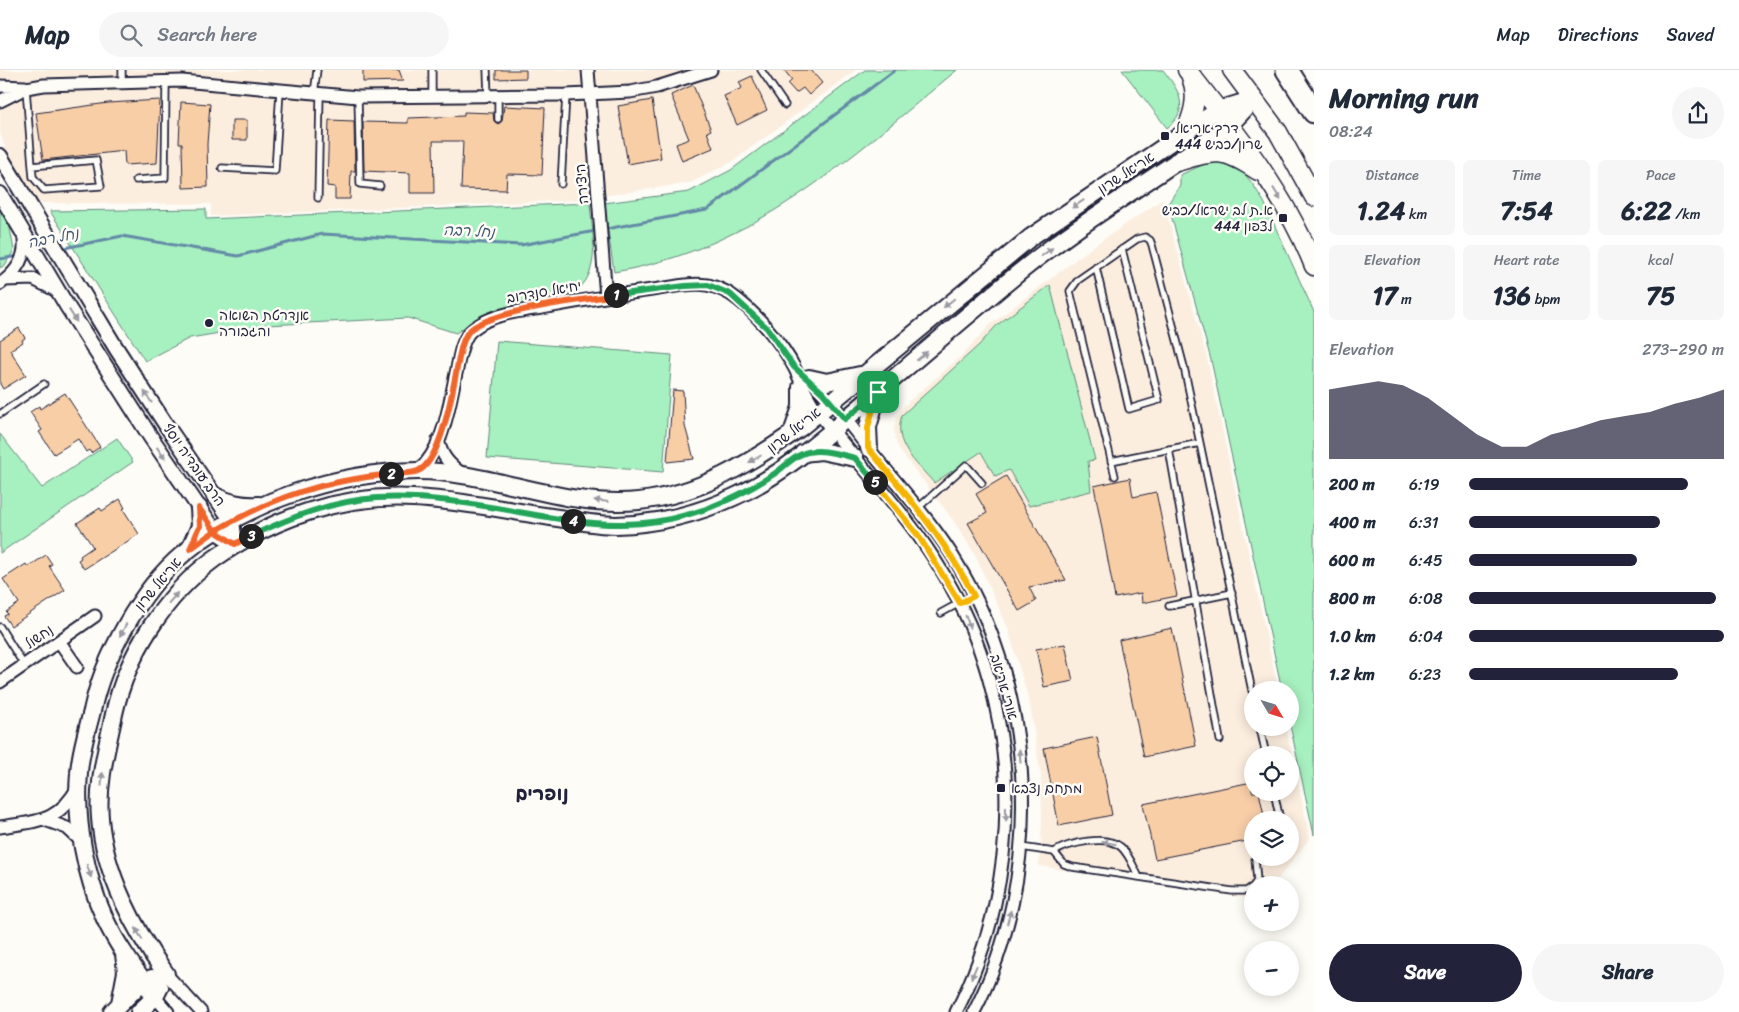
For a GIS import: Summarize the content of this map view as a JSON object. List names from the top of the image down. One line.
{"streets":{"main road":["אריאל שרון"],"street":["היצירה","יחיאל סנדרוב","הרב עובדיה יוסף","נחשול","אורי אריאב"]},"crossings":[["אריאל שרון","יחיאל סנדרוב"],["אריאל שרון","הרב עובדיה יוסף"],["אריאל שרון","אורי אריאב"],["היצירה","יחיאל סנדרוב"],["יחיאל סנדרוב","אורי אריאב"]],"districts":["נופרים"],"water":["נחל רבה"],"places":{"transit":["דרך אריאל שרון/כביש 444","א.ת לב ישראל/כביש 444 לצפון","מתחם נצבא"],"other":["אנדרטת השואה והגבורה"]},"north":"bottom right","page":{"header":"Map","search":"Search here","nav":["Map","Directions","Saved"],"heading":["Morning run","08:24"],"stats":[["Distance","1.24 km"],["Time","7:54"],["Pace","6:22 /km"],["Elevation","17 m"],["Heart rate","136 bpm"],["kcal","75"]],"pins":["1","2","5","4","3"],"chart":["Elevation","273–290 m"],"list":[{"name":"200 m","note":"6:19"},{"name":"400 m","note":"6:31"},{"name":"600 m","note":"6:45"},{"name":"800 m","note":"6:08"},{"name":"1.0 km","note":"6:04"},{"name":"1.2 km","note":"6:23"}],"map_buttons":["+","−"],"buttons":["Save","Share"]}}
